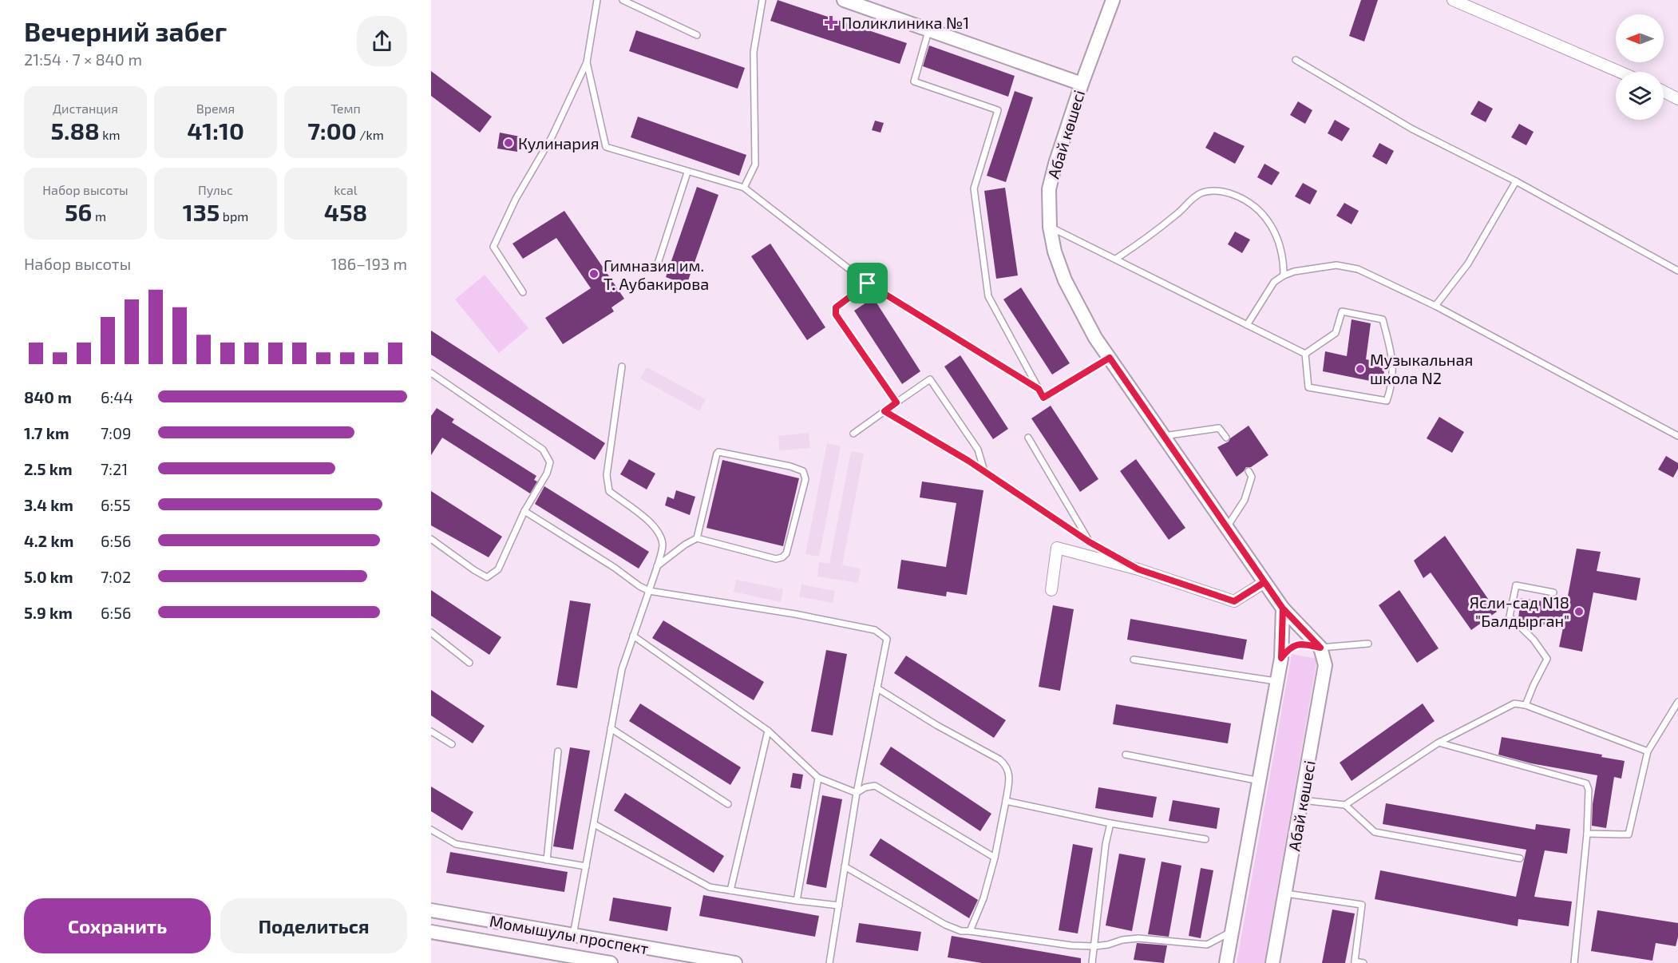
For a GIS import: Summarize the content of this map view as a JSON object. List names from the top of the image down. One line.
{"streets":{"street":["Абай көшесі","Момышулы проспект"]},"places":{"health":["Поликлиника №1"],"other":["Кулинария","Гимназия им. Т. Аубакирова","Музыкальная школа N2","Ясли-сад N18 \"Балдырган\""]},"north":"left","page":{"heading":["Вечерний забег","21:54 · 7 × 840 m"],"stats":[["Дистанция","5.88 km"],["Время","41:10"],["Темп","7:00 /km"],["Набор высоты","56 m"],["Пульс","135 bpm"],["kcal","458"]],"chart":["Набор высоты","186–193 m"],"list":[{"name":"840 m","note":"6:44"},{"name":"1.7 km","note":"7:09"},{"name":"2.5 km","note":"7:21"},{"name":"3.4 km","note":"6:55"},{"name":"4.2 km","note":"6:56"},{"name":"5.0 km","note":"7:02"},{"name":"5.9 km","note":"6:56"}],"buttons":["Сохранить","Поделиться"]}}
